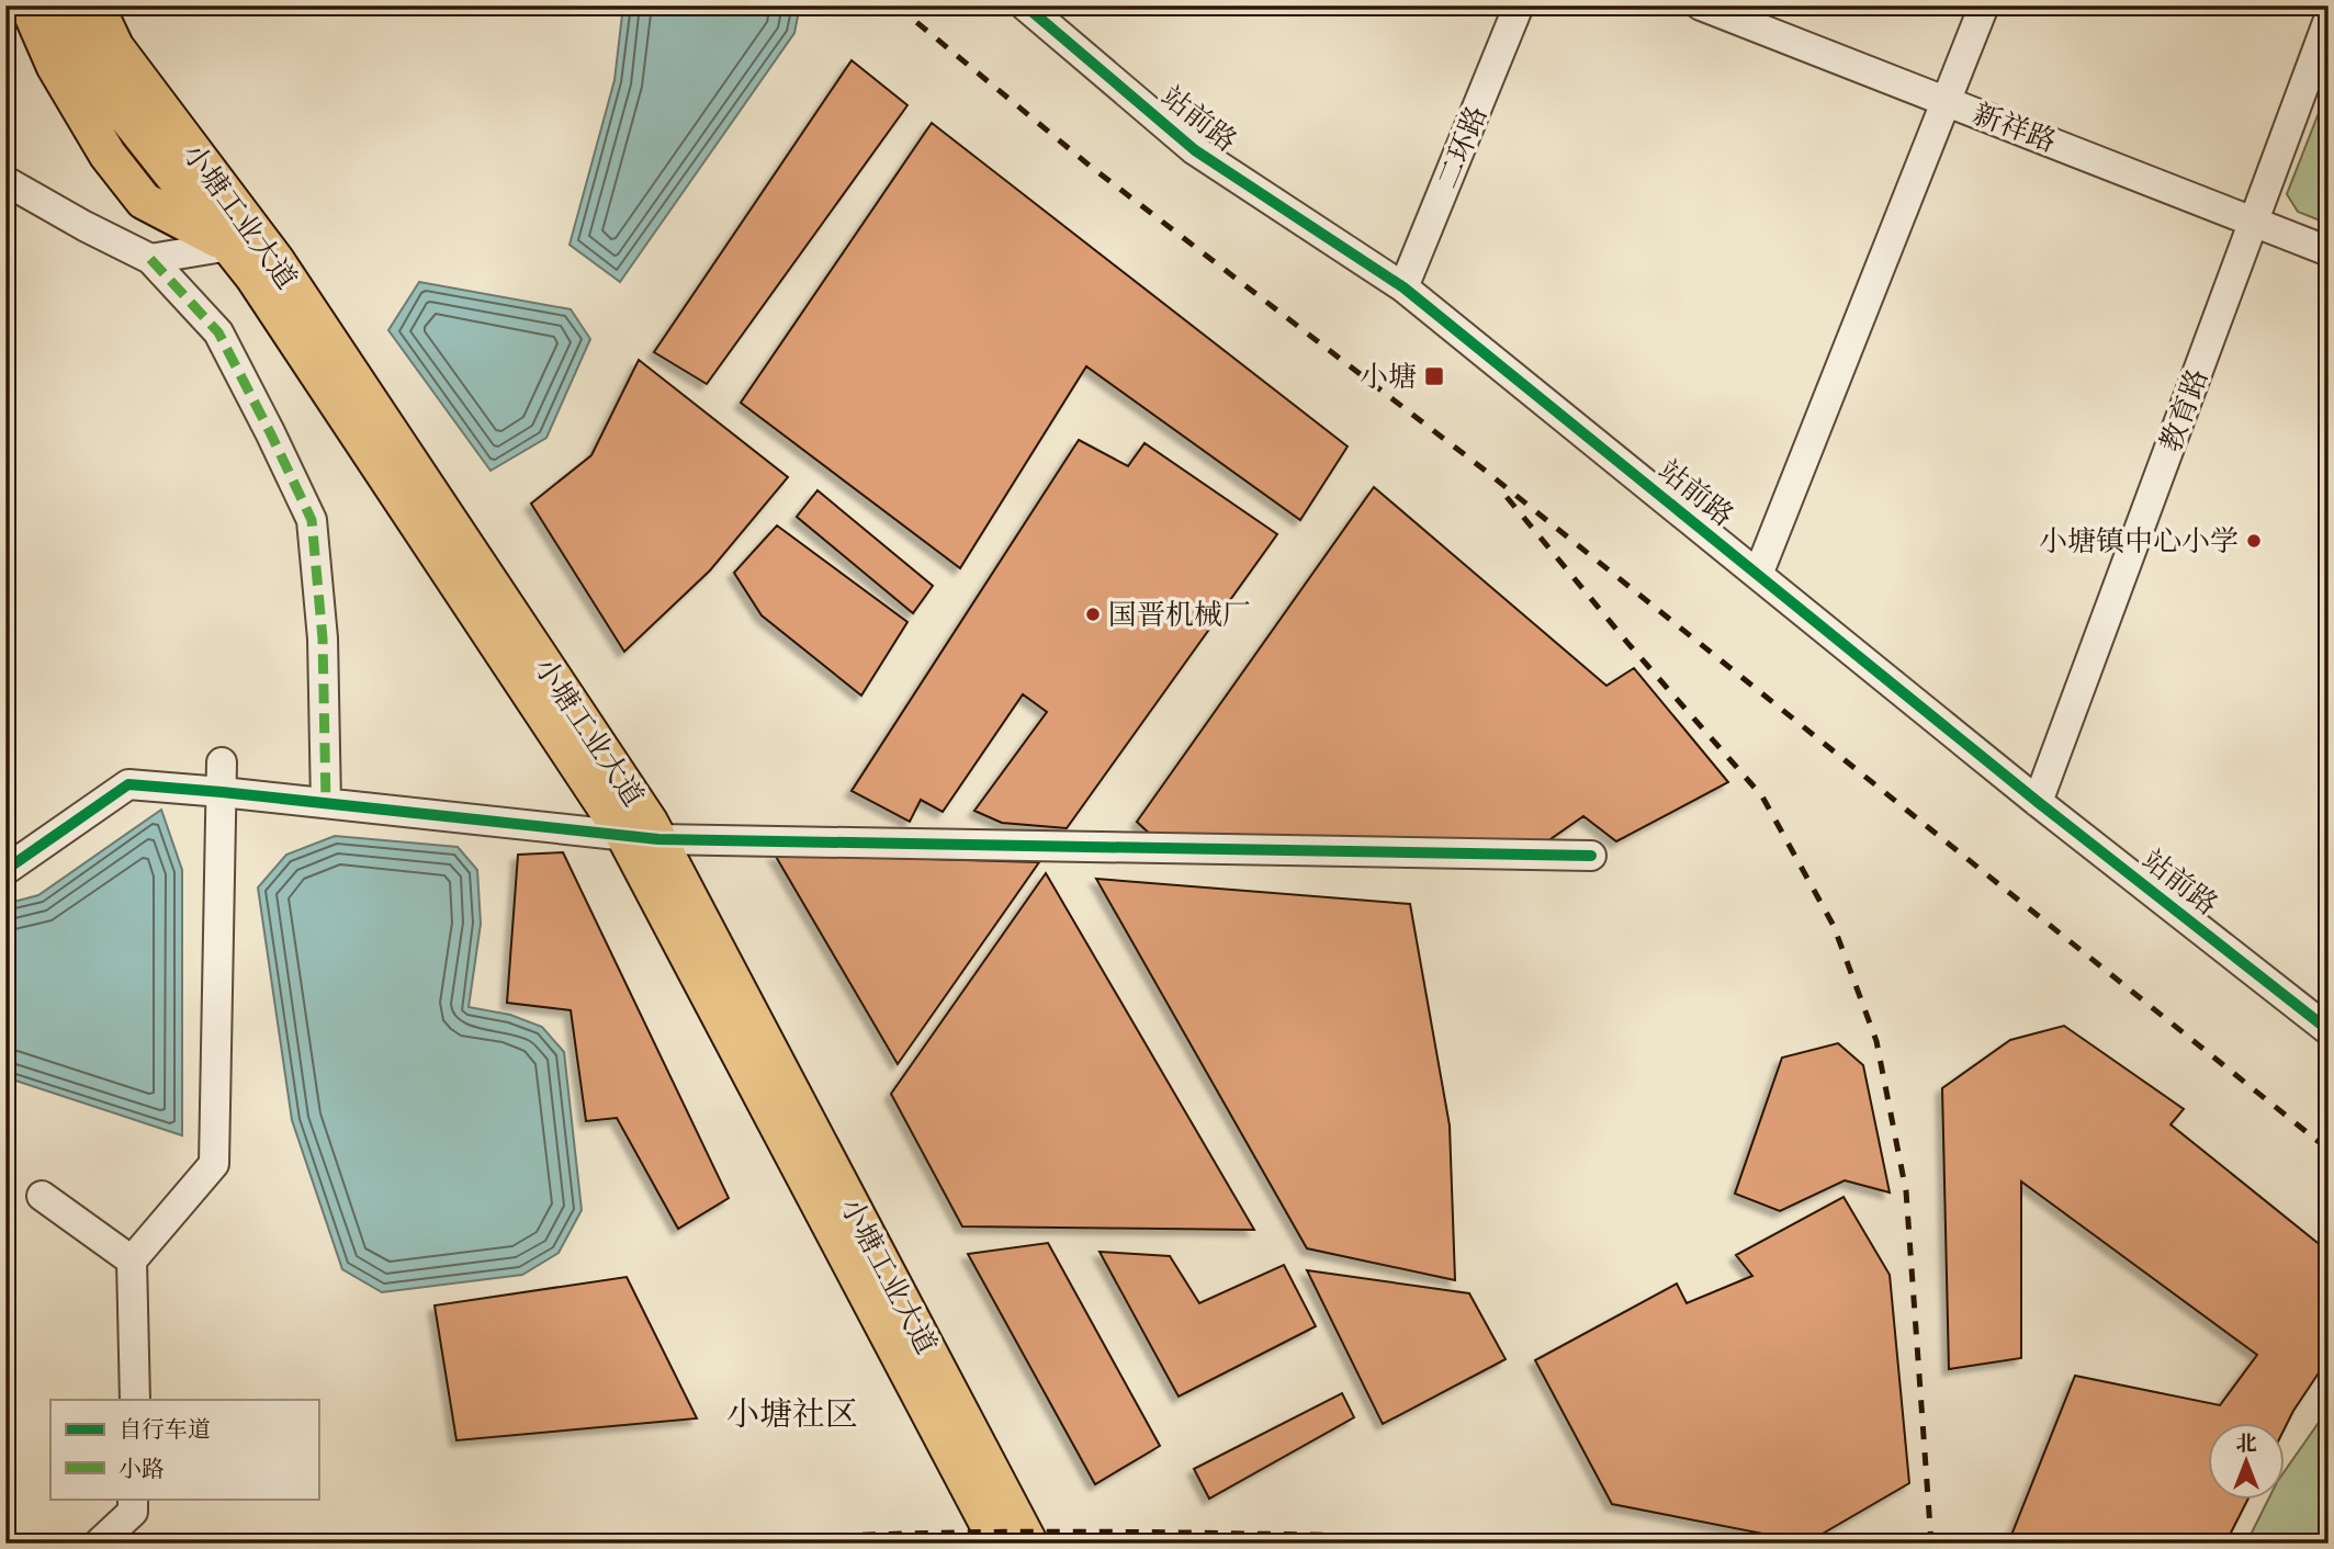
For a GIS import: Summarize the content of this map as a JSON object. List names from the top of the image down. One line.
{"streets":{"main road":["小塘工业大道"],"street":["站前路","新祥路","二环路","教育路"]},"crossings":[["站前路","二环路"],["站前路","教育路"],["新祥路","教育路"]],"districts":["小塘社区"],"places":{"transit":["小塘"],"other":["小塘镇中心小学","国晋机械厂"]},"legend":["自行车道","小路"],"north":"top"}
